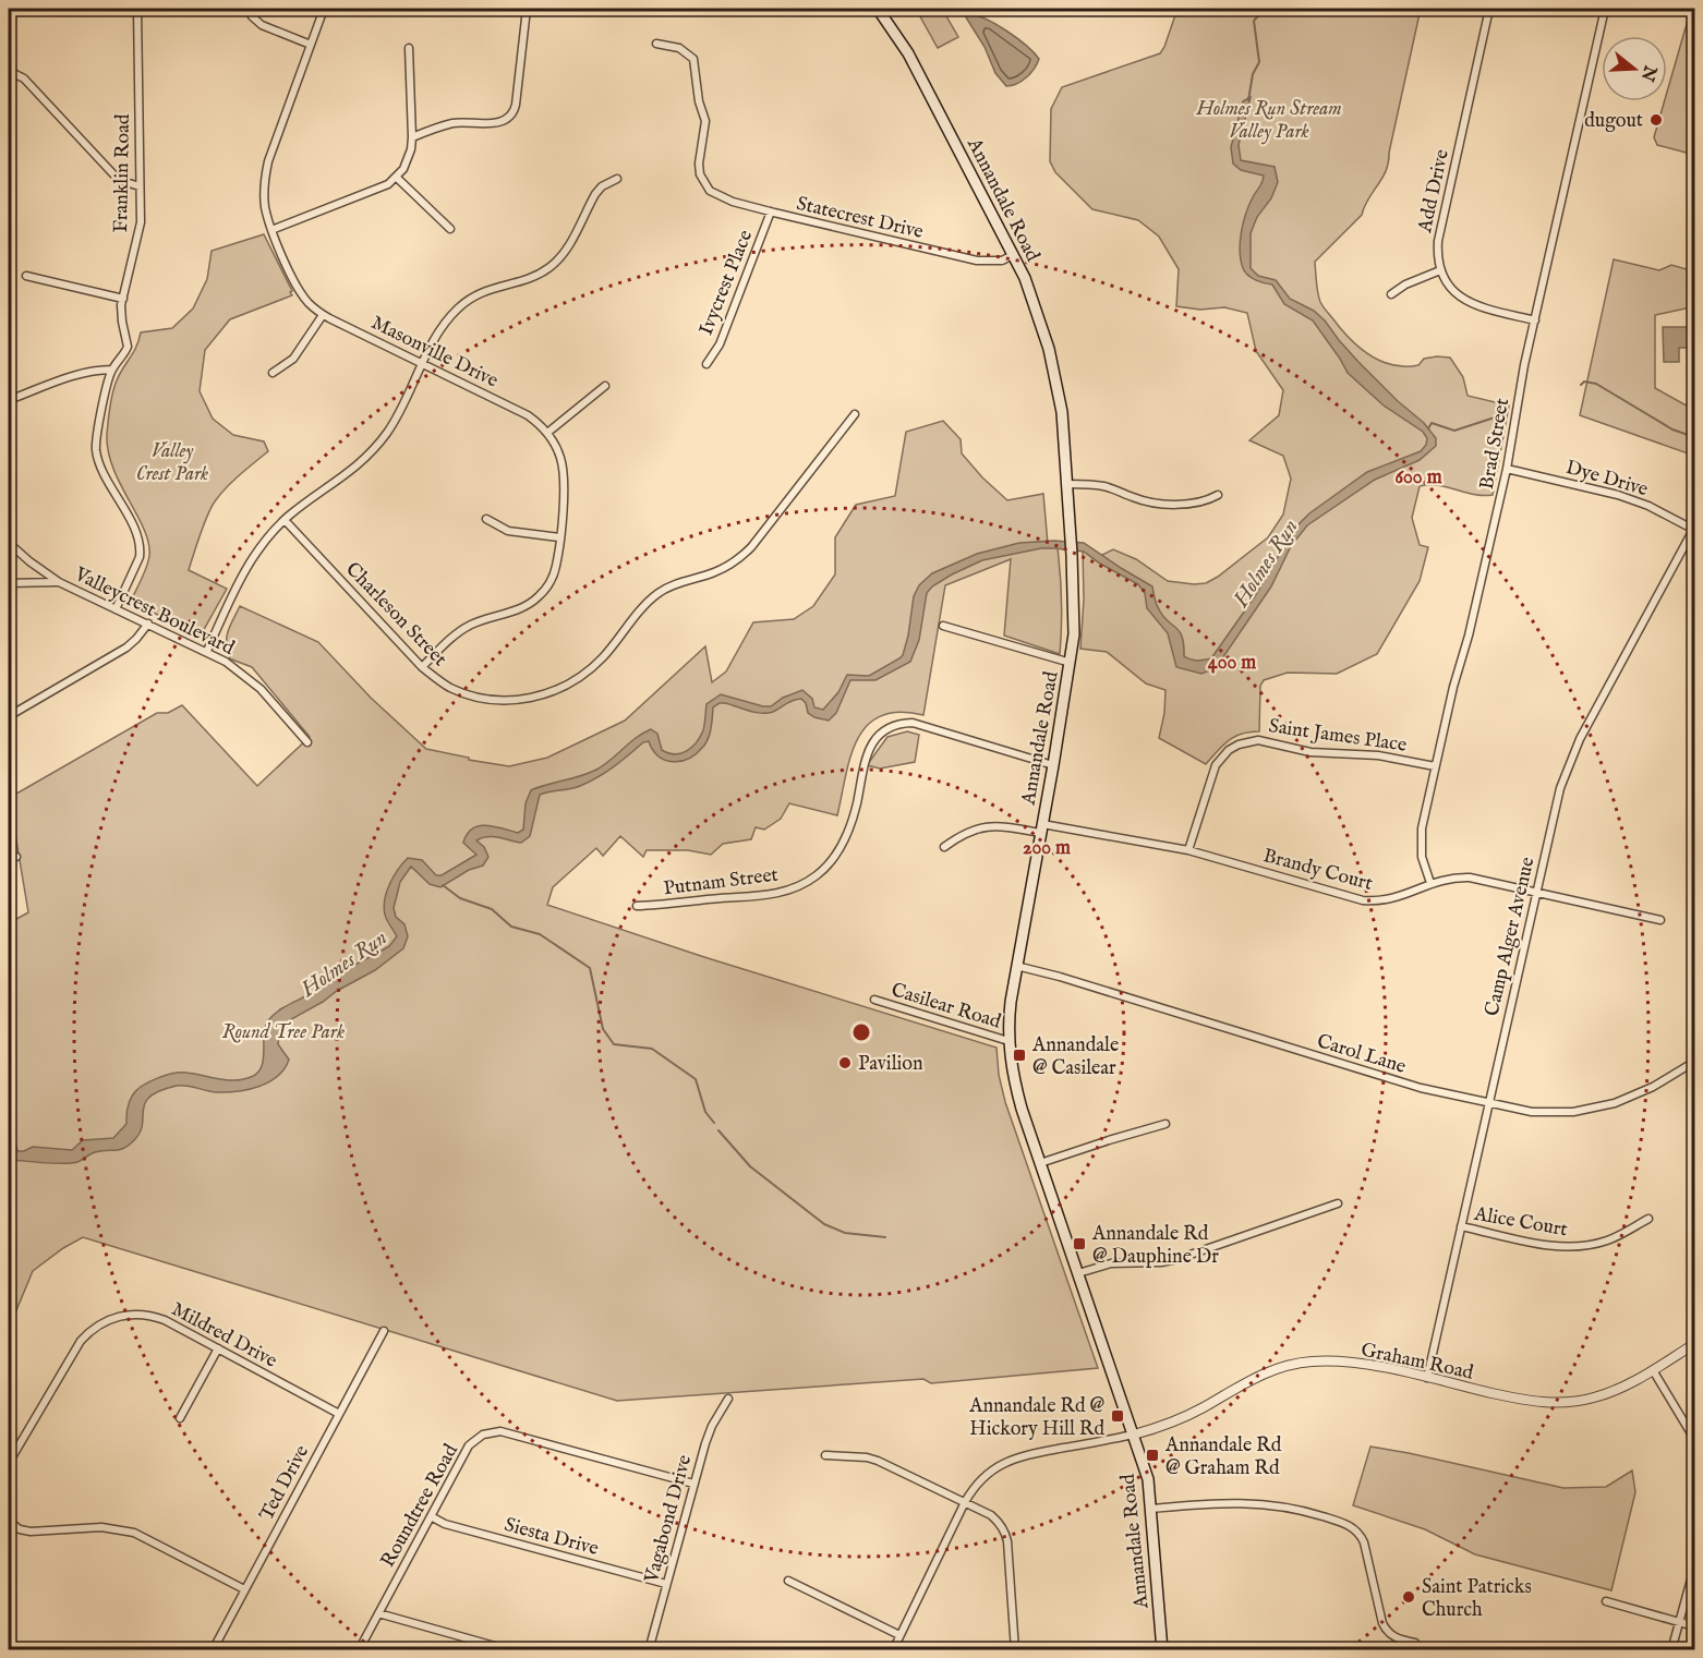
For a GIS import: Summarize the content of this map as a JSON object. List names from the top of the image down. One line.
{"streets":{"main road":["Annandale Road"],"street":["Franklin Road","Add Drive","Statecrest Drive","Ivycrest Place","Masonville Drive","Brad Street","Dye Drive","Valleycrest Boulevard","Charleson Street","Saint James Place","Brandy Court","Putnam Street","Camp Alger Avenue","Casilear Road","Carol Lane","Alice Court","Mildred Drive","Graham Road","Ted Drive","Roundtree Road","Vagabond Drive","Siesta Drive"]},"crossings":[["Franklin Road","Valleycrest Boulevard"],["Annandale Road","Statecrest Drive"],["Annandale Road","Brandy Court"],["Annandale Road","Putnam Street"],["Annandale Road","Casilear Road"],["Annandale Road","Carol Lane"],["Annandale Road","Graham Road"],["Statecrest Drive","Ivycrest Place"],["Masonville Drive","Charleson Street"],["Brad Street","Dye Drive"],["Brad Street","Saint James Place"],["Brad Street","Brandy Court"],["Dye Drive","Camp Alger Avenue"],["Saint James Place","Brandy Court"],["Brandy Court","Camp Alger Avenue"],["Camp Alger Avenue","Carol Lane"],["Camp Alger Avenue","Alice Court"],["Camp Alger Avenue","Graham Road"],["Mildred Drive","Ted Drive"],["Roundtree Road","Vagabond Drive"],["Roundtree Road","Siesta Drive"],["Vagabond Drive","Siesta Drive"]],"water":["Holmes Run"],"parks":["Holmes Run Stream Valley Park","Valley Crest Park","Round Tree Park"],"places":{"other":["dugout","Pavilion","Saint Patricks Church"],"transit":["Annandale @ Casilear","Annandale Rd @ Dauphine Dr","Annandale Rd @ Hickory Hill Rd","Annandale Rd @ Graham Rd"]},"north":"right","rings":["600 m","400 m","200 m"]}
